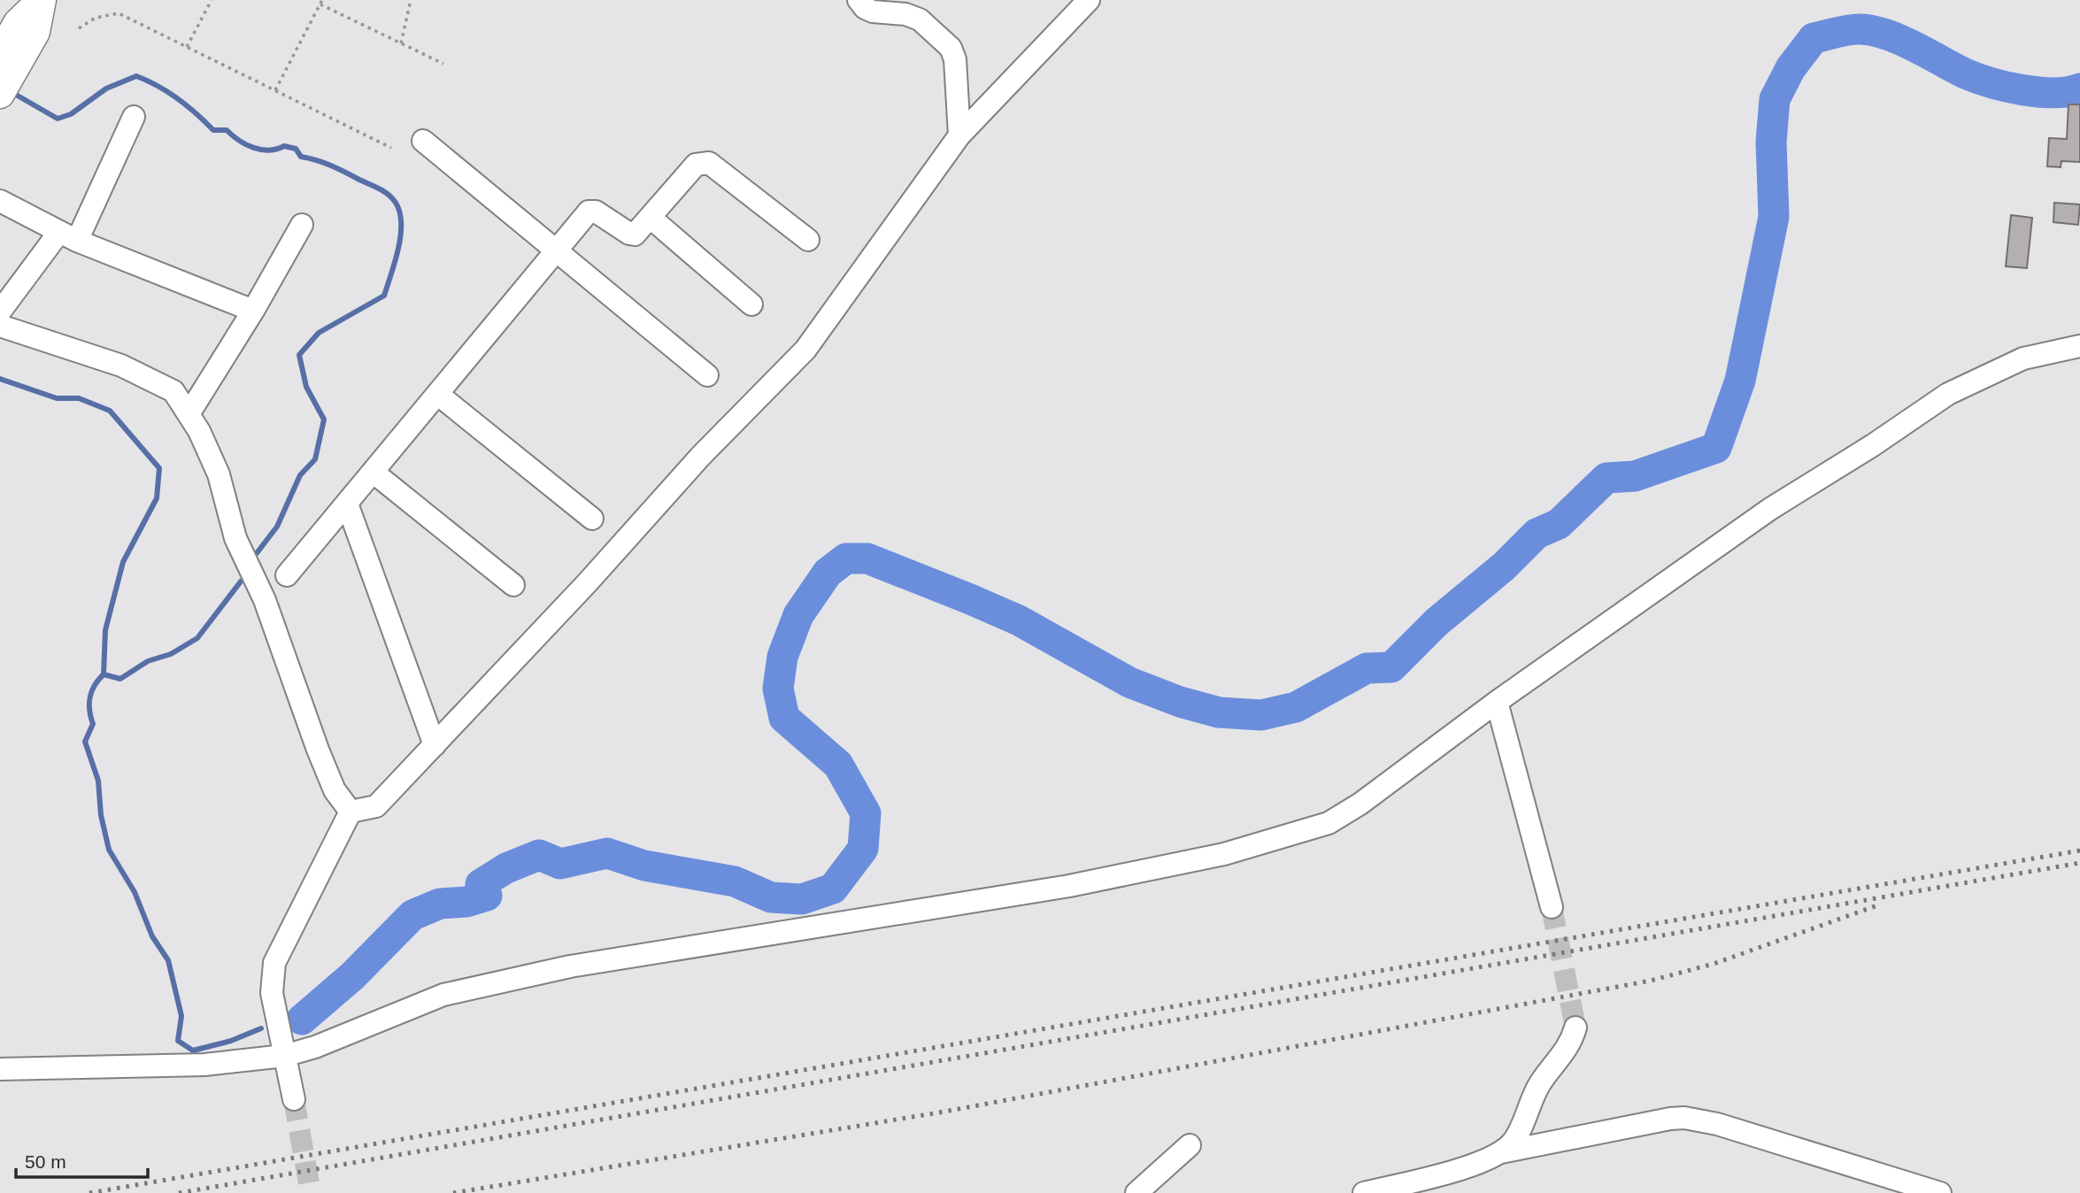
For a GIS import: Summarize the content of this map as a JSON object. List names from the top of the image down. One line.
{"scale_bar":"50 m"}
